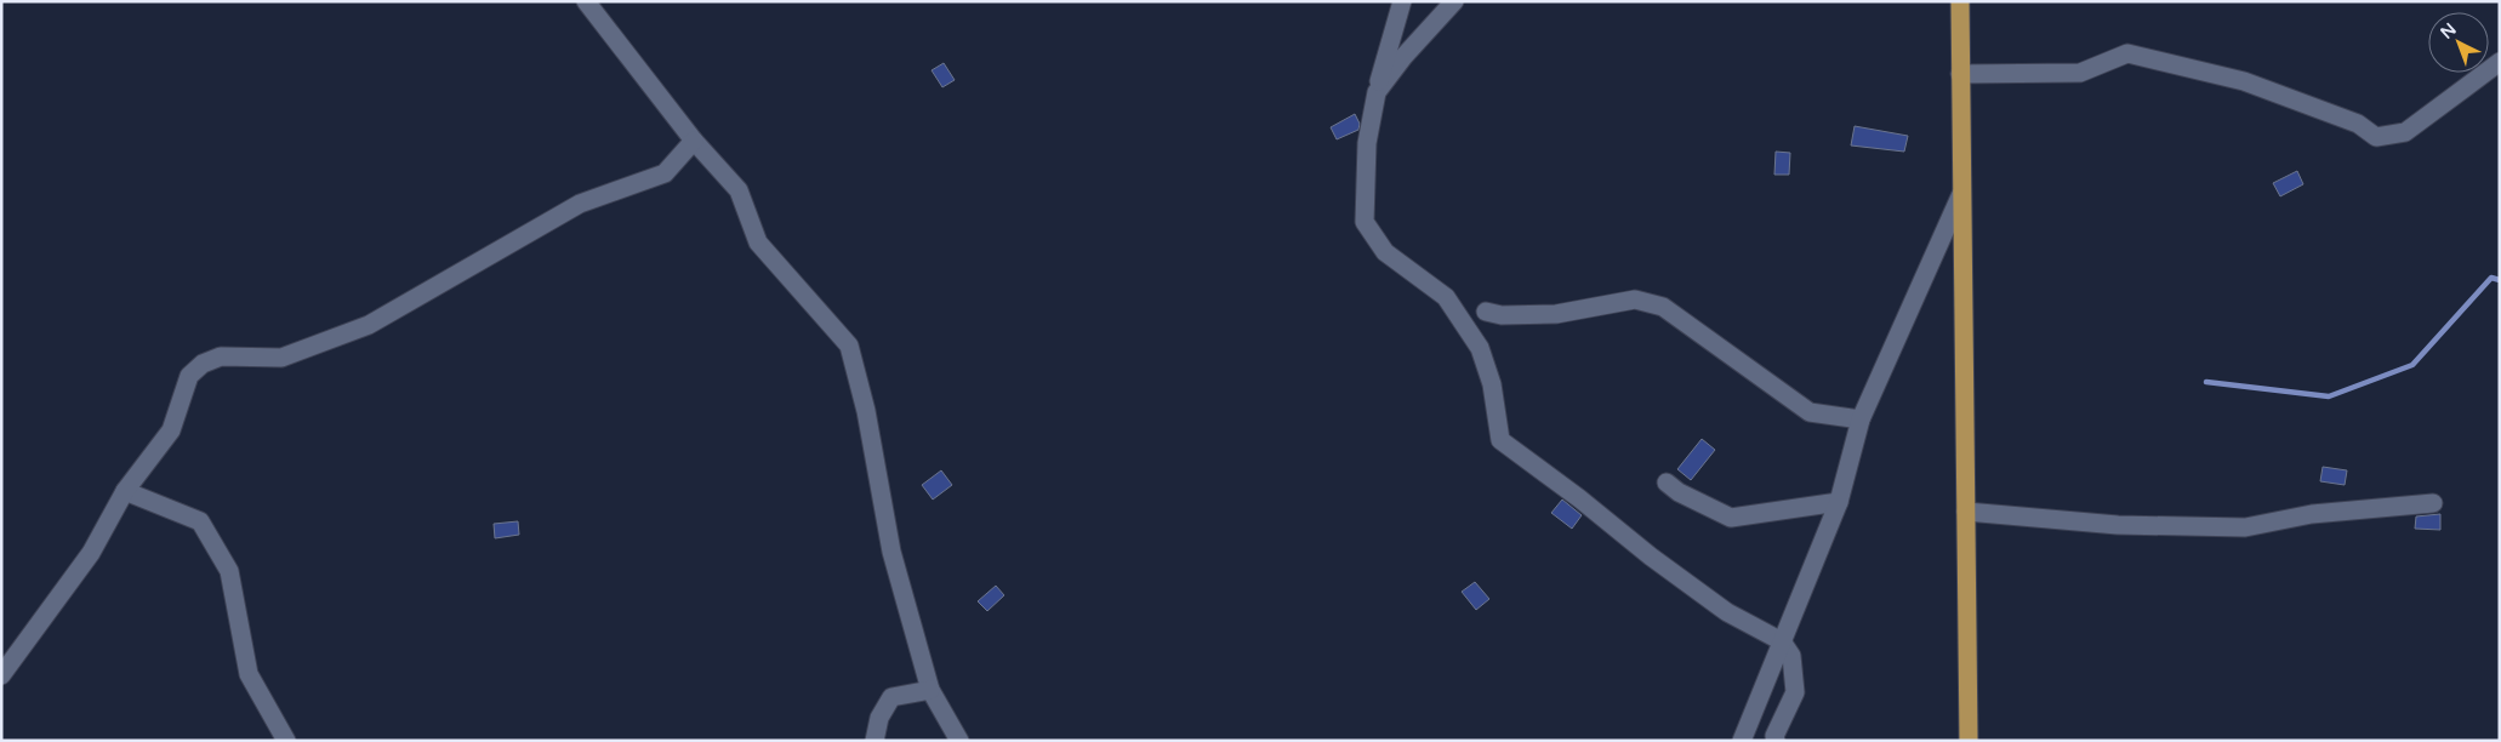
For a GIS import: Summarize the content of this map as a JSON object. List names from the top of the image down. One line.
{"north":"top left"}
